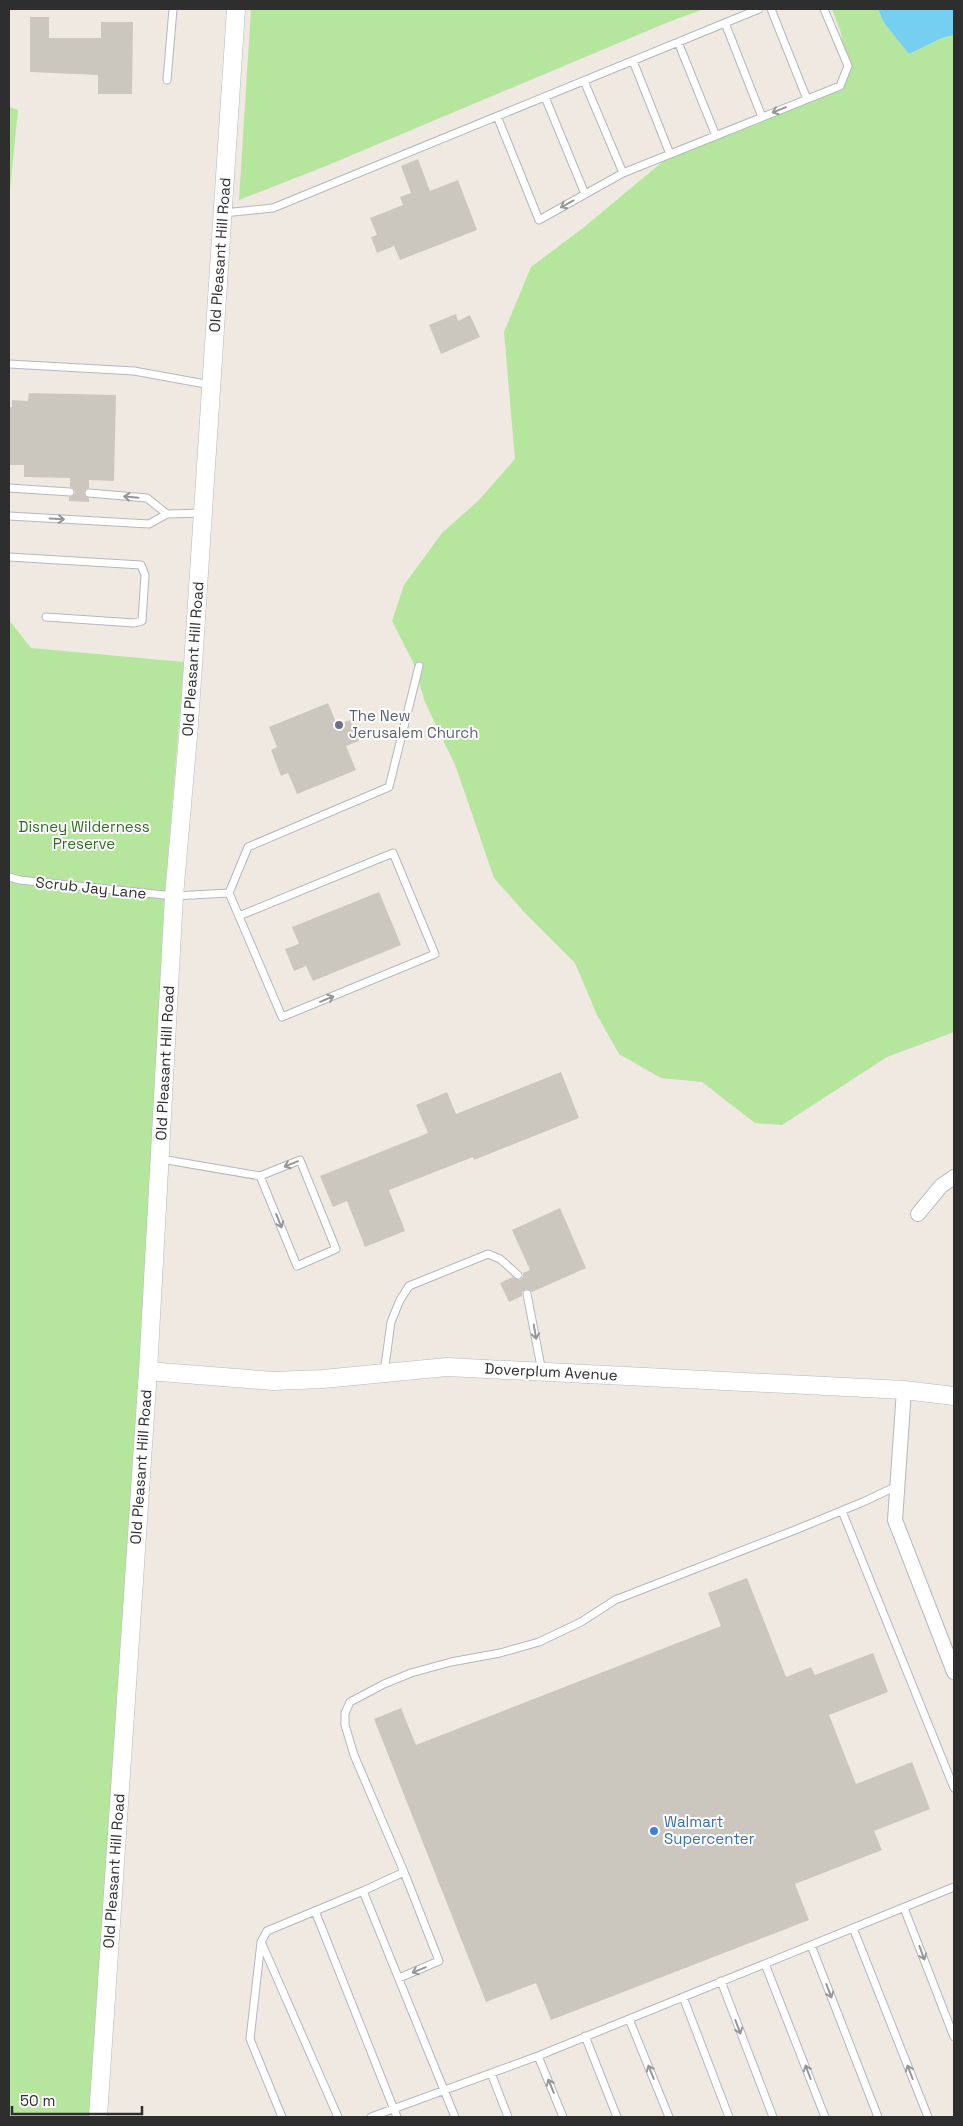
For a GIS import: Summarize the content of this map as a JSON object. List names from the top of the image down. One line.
{"streets":{"street":["Old Pleasant Hill Road","Doverplum Avenue"],"lane":["Scrub Jay Lane"]},"crossings":[["Old Pleasant Hill Road","Scrub Jay Lane"],["Old Pleasant Hill Road","Doverplum Avenue"]],"parks":["Disney Wilderness Preserve"],"places":["The New Jerusalem Church","Walmart Supercenter"],"scale_bar":"50 m"}
